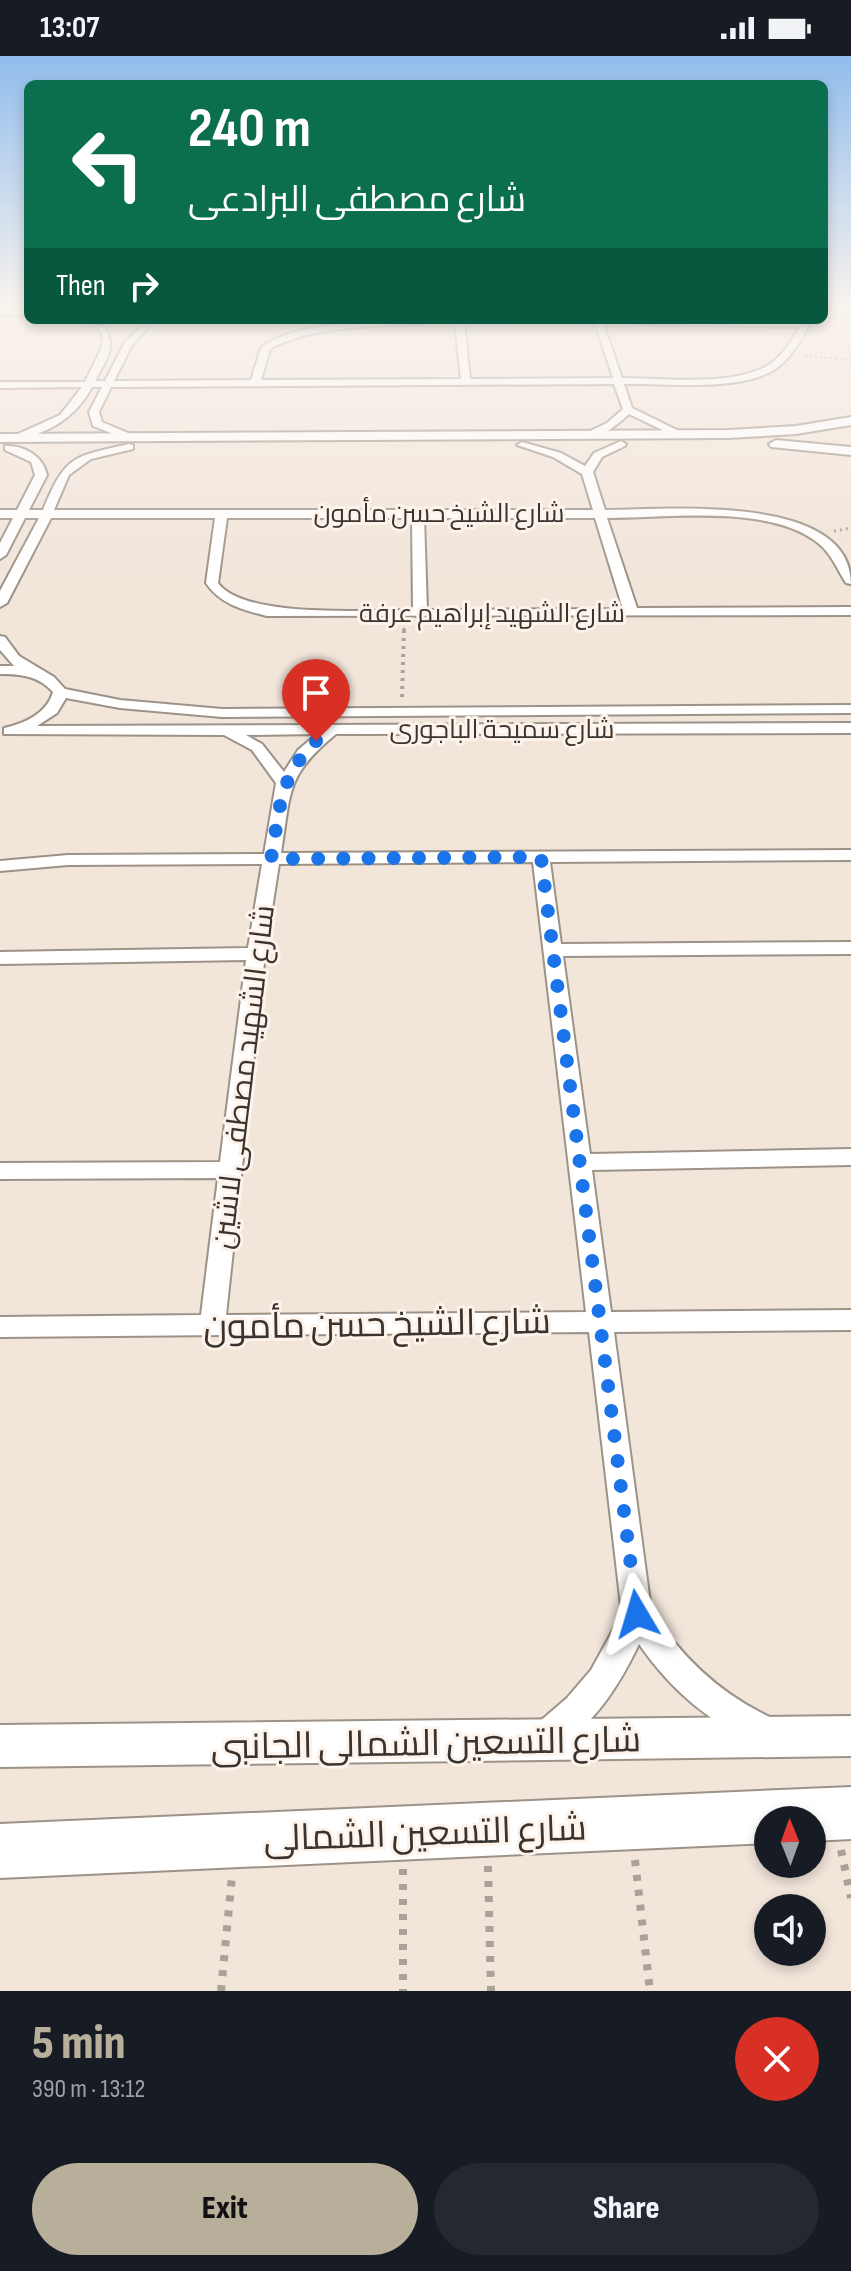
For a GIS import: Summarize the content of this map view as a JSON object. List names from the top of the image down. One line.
{"streets":{"main road":["شارع التسعين الشمالى"],"street":["شارع الشيخ حسن مأمون","شارع الشهيد إبراهيم عرفة","شارع سميحة الباجورى","شارع الشهيد مصطفى لاشين","شارع التسعين الشمالى الجانبى"]},"crossings":[["شارع الشيخ حسن مأمون","شارع الشهيد إبراهيم عرفة"],["شارع الشيخ حسن مأمون","شارع الشهيد مصطفى لاشين"],["شارع سميحة الباجورى","شارع الشهيد مصطفى لاشين"]],"north":"top","page":{"status":"13:07","turn":["240 m","شارع مصطفى البرادعى"],"then":"Then","heading":["5 min","390 m · 13:12"],"buttons":["Exit","Share"]}}
